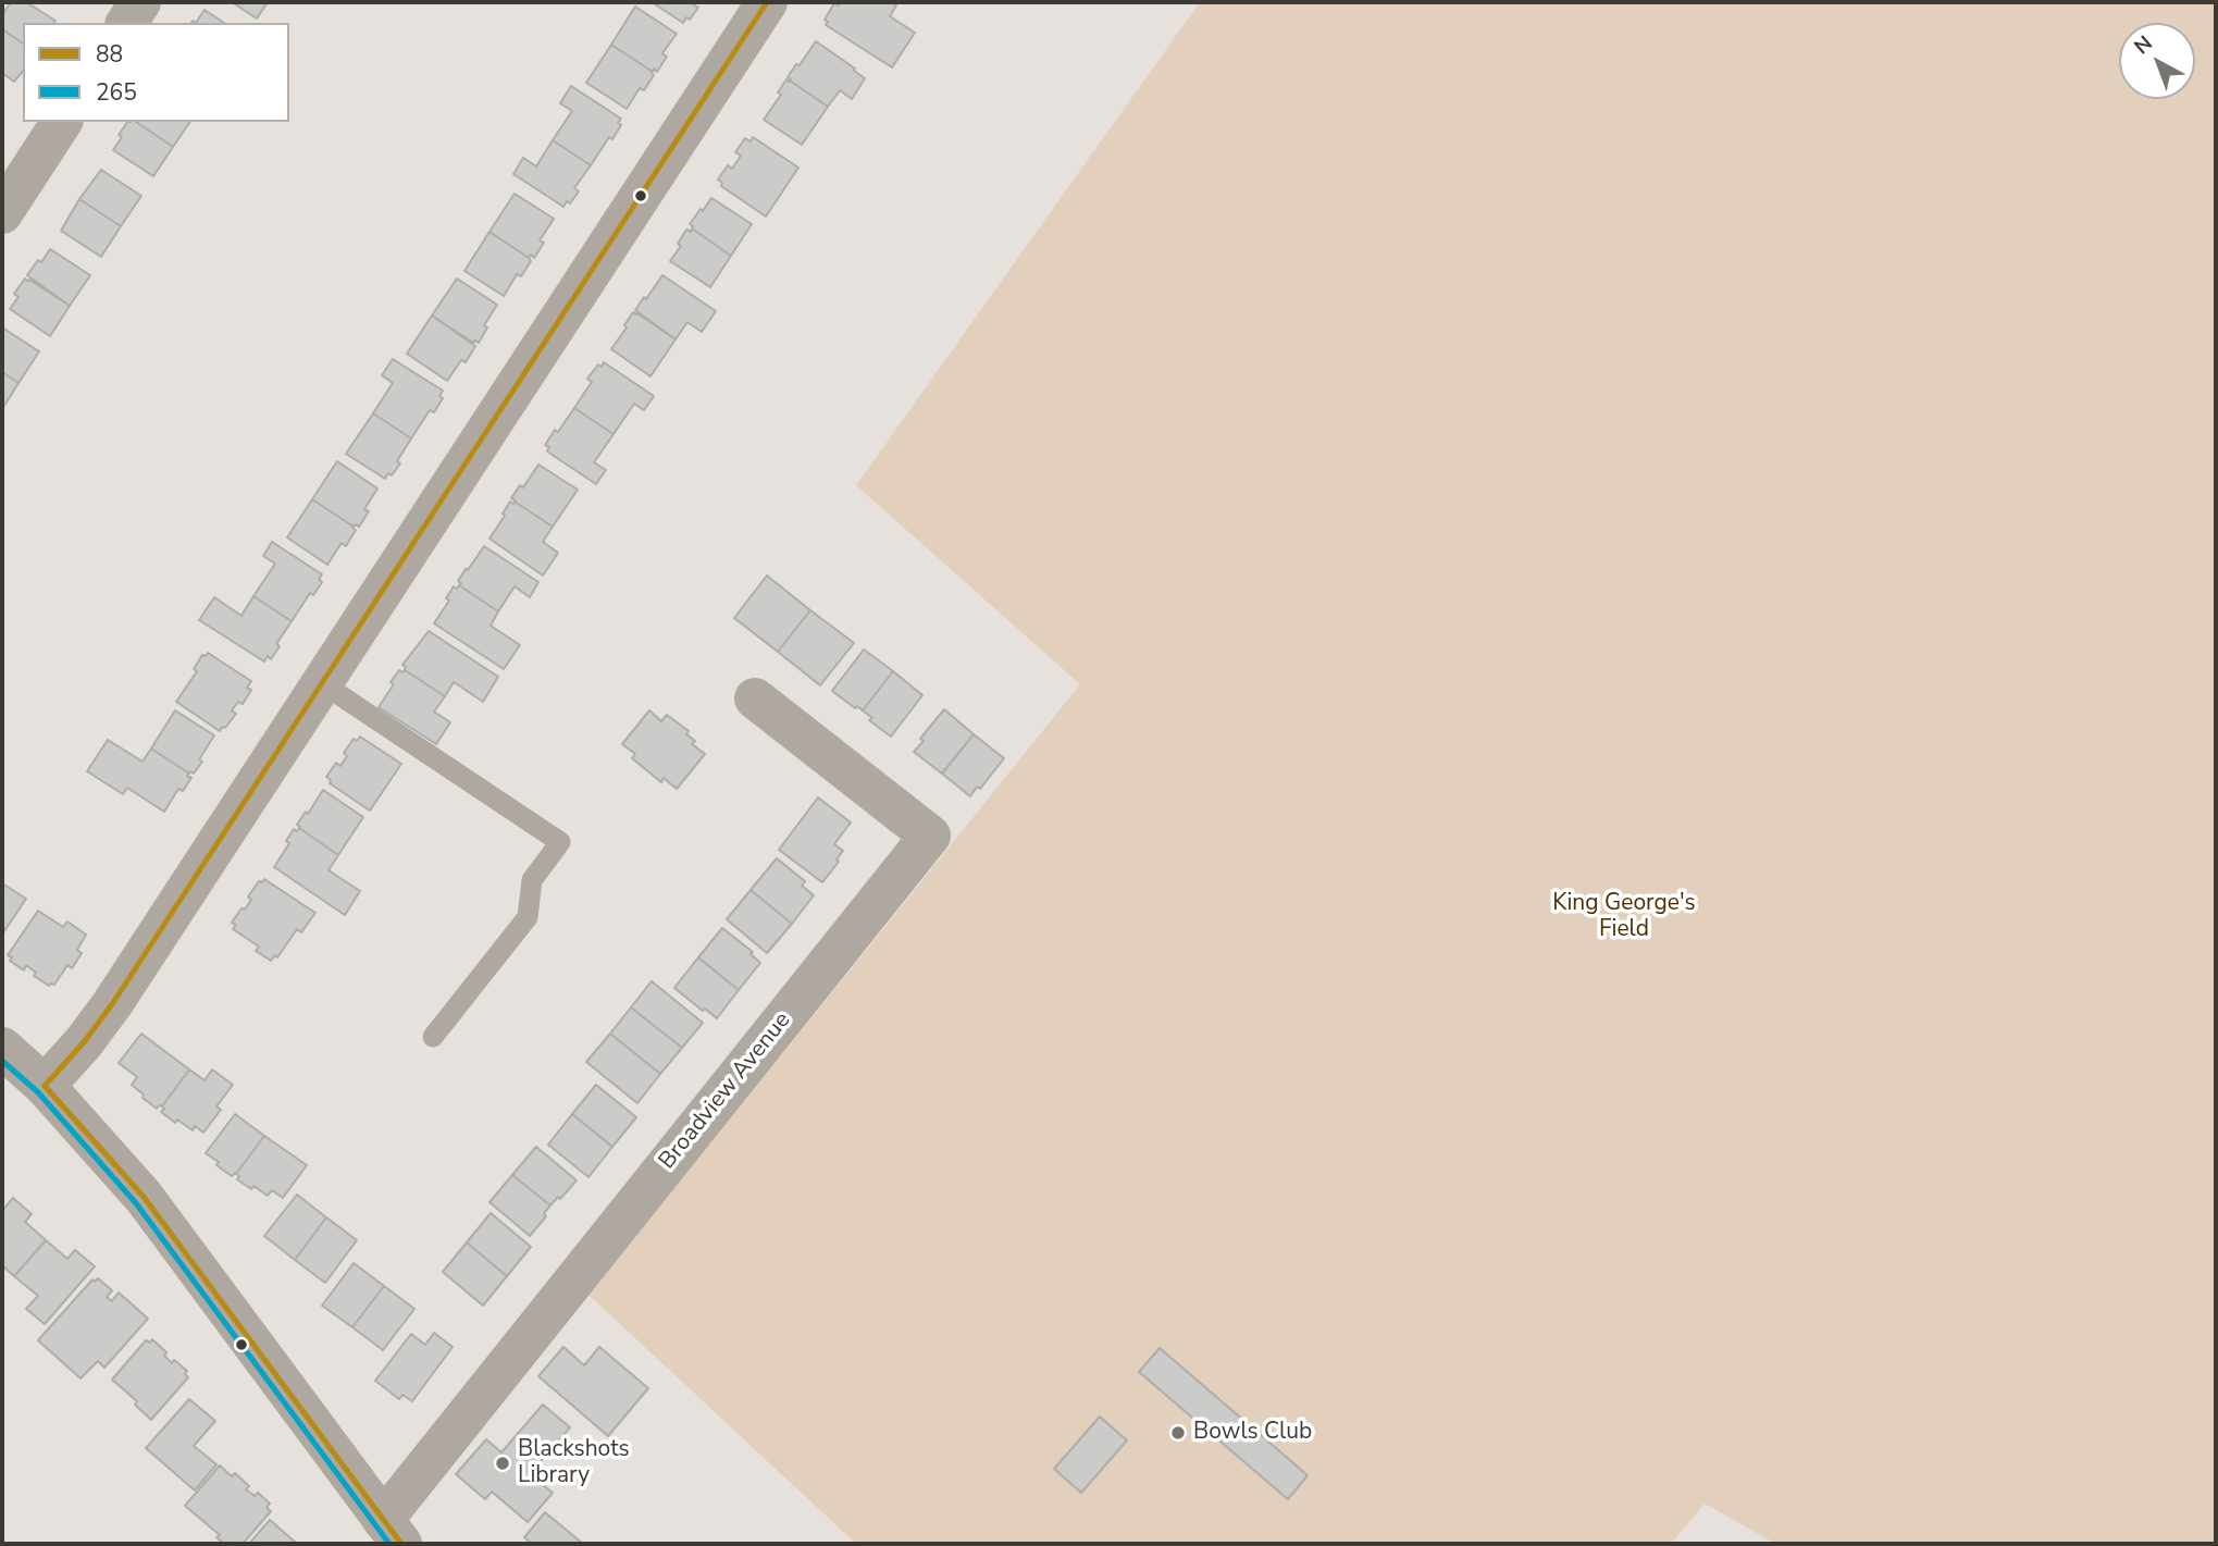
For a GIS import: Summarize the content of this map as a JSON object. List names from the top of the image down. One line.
{"streets":{"street":["Broadview Avenue"]},"parks":["King George's Field"],"places":["Bowls Club","Blackshots Library"],"lines":["transit line 88","transit line 265"],"legend":["88","265"],"north":"top left"}
